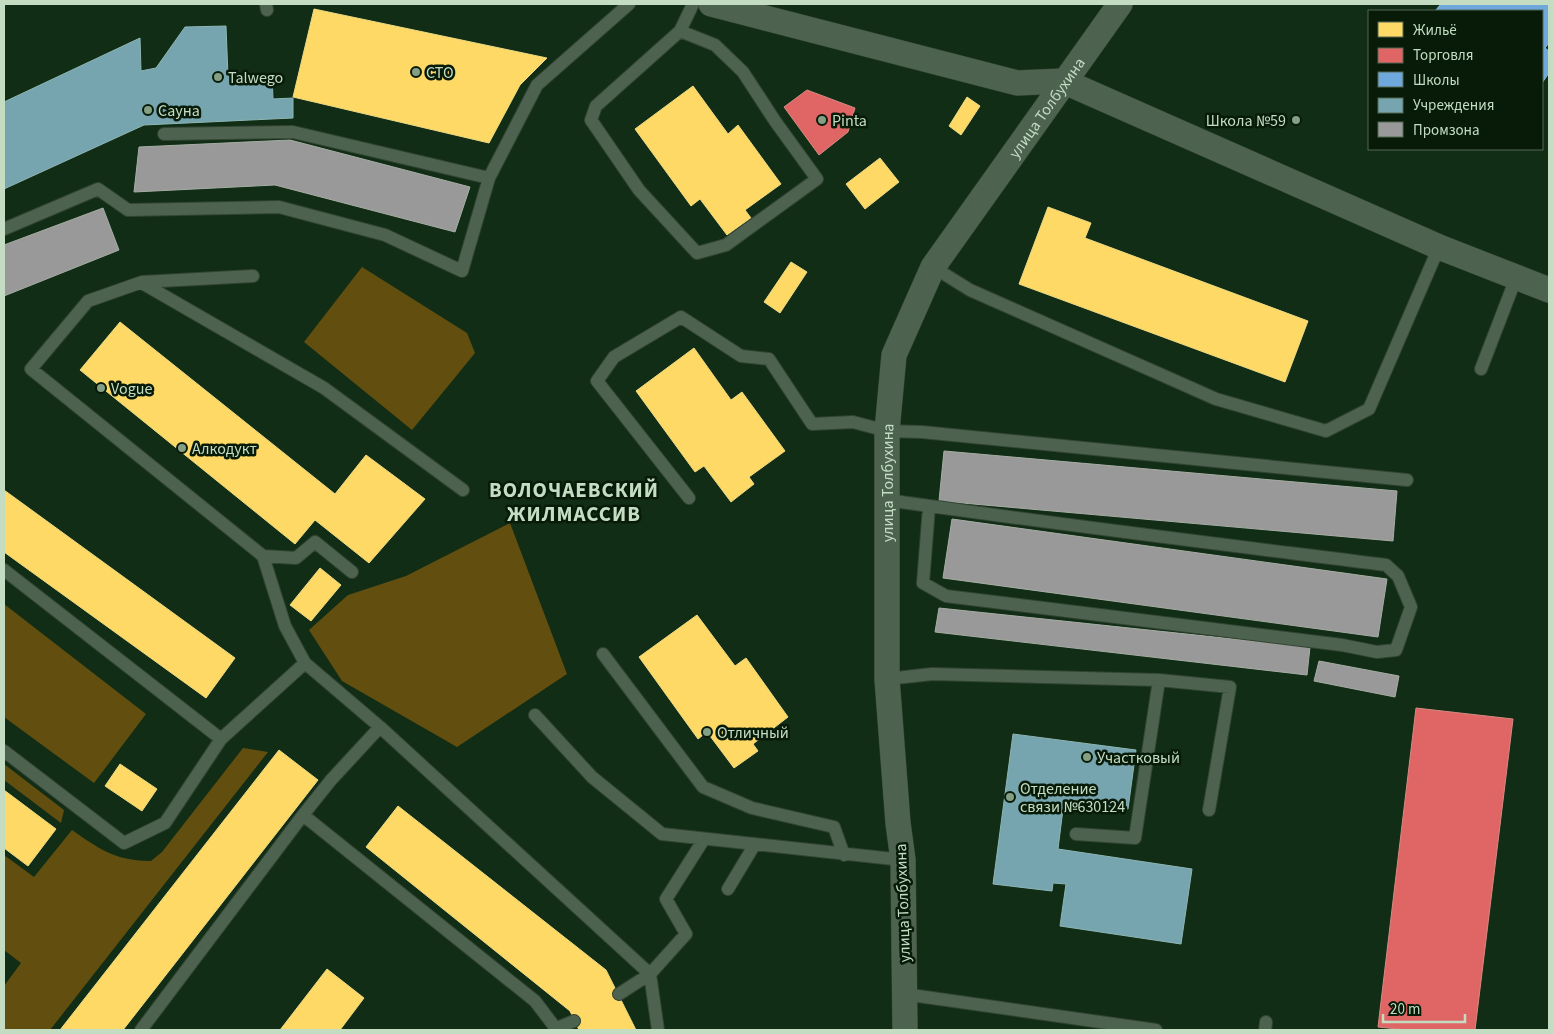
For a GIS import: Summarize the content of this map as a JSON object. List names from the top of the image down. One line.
{"streets":{"street":["улица Толбухина"]},"districts":["ВОЛОЧАЕВСКИЙ ЖИЛМАССИВ"],"places":["СТО","Talwego","Сауна","Pinta","Школа №59","Vogue","Алкодукт","Отличный","Участковый","Отделение связи №630124"],"legend":["Жильё","Торговля","Школы","Учреждения","Промзона"],"scale_bar":"20 m"}
